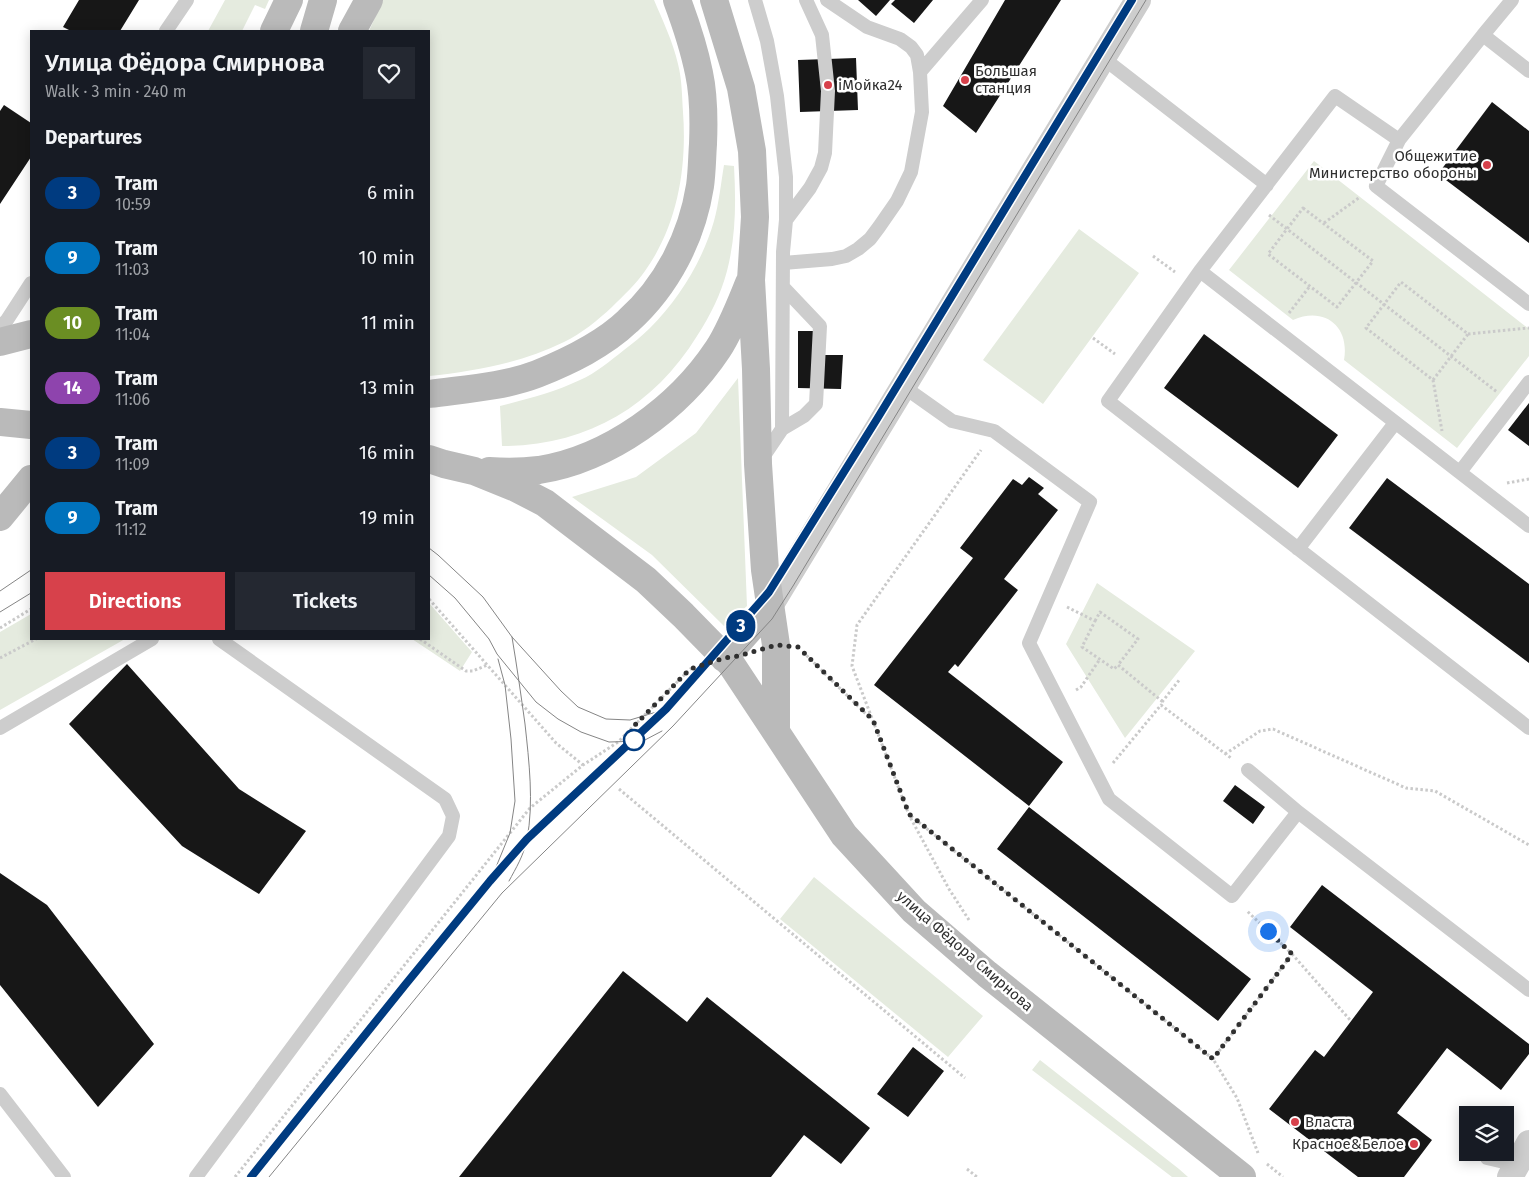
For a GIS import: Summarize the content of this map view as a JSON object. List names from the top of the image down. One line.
{"streets":{"main road":["улица Фёдора Смирнова"]},"places":["Большая станция","iМойка24","Общежитие Министерство обороны","Власта","Красное&Белое"],"lines":["tram line 3"],"page":{"on_map":"3","heading":[["Улица Фёдора Смирнова","Walk · 3 min · 240 m"],"Departures"],"list":[{"mark":"3","name":"Tram","note":"10:59","value":"6 min"},{"mark":"9","name":"Tram","note":"11:03","value":"10 min"},{"mark":"10","name":"Tram","note":"11:04","value":"11 min"},{"mark":"14","name":"Tram","note":"11:06","value":"13 min"},{"mark":"3","name":"Tram","note":"11:09","value":"16 min"},{"mark":"9","name":"Tram","note":"11:12","value":"19 min"}],"buttons":["Directions","Tickets"]}}
